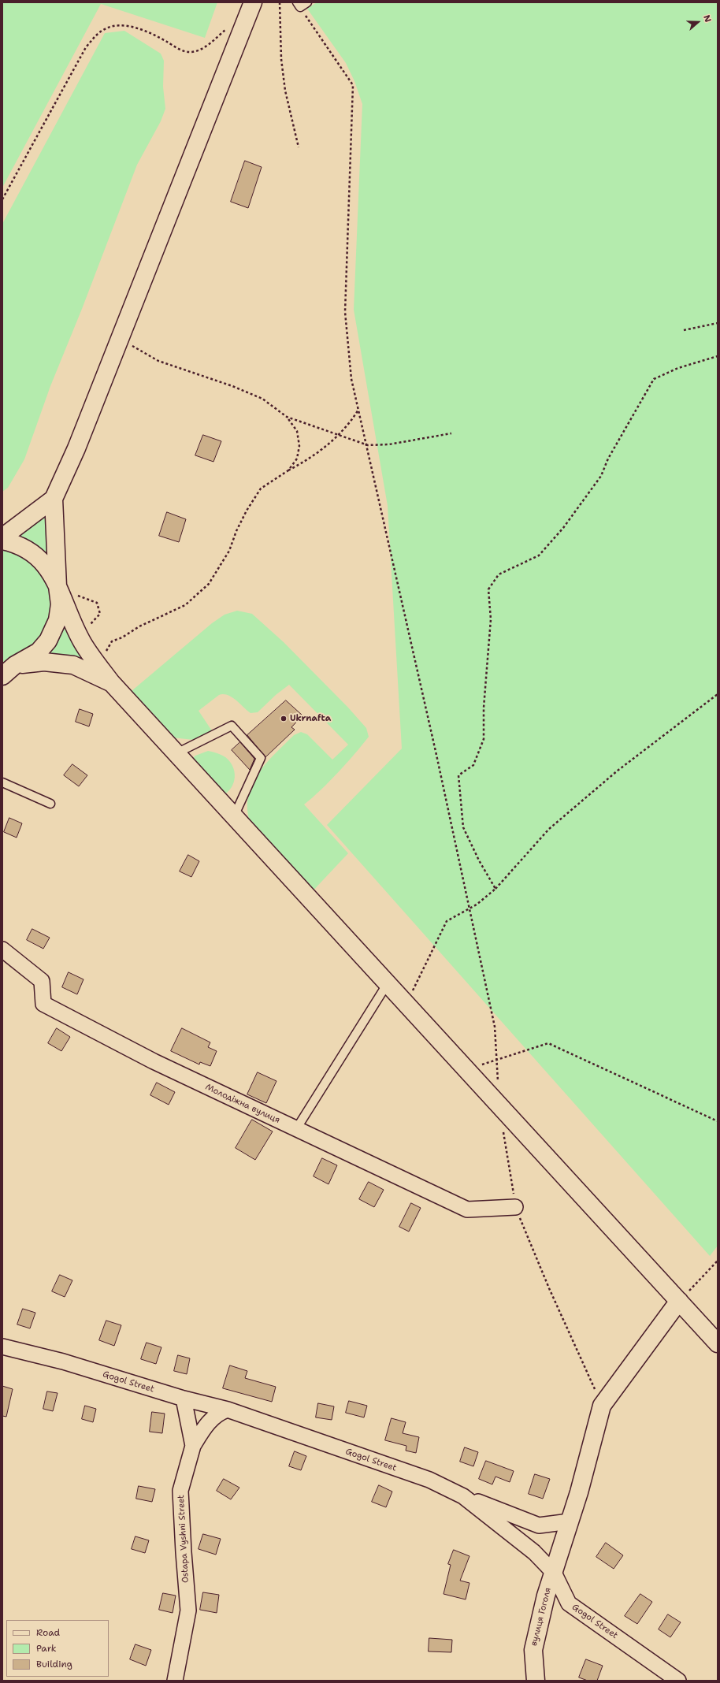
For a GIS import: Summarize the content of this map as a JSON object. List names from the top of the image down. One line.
{"streets":{"street":["Молодіжна вулиця","Gogol Street","Ostapa Vyshni Street","вулиця Гоголя"]},"crossings":[["Gogol Street","Ostapa Vyshni Street"],["Gogol Street","вулиця Гоголя"]],"places":["Ukrnafta"],"legend":["Road","Park","Building"],"north":"right"}
